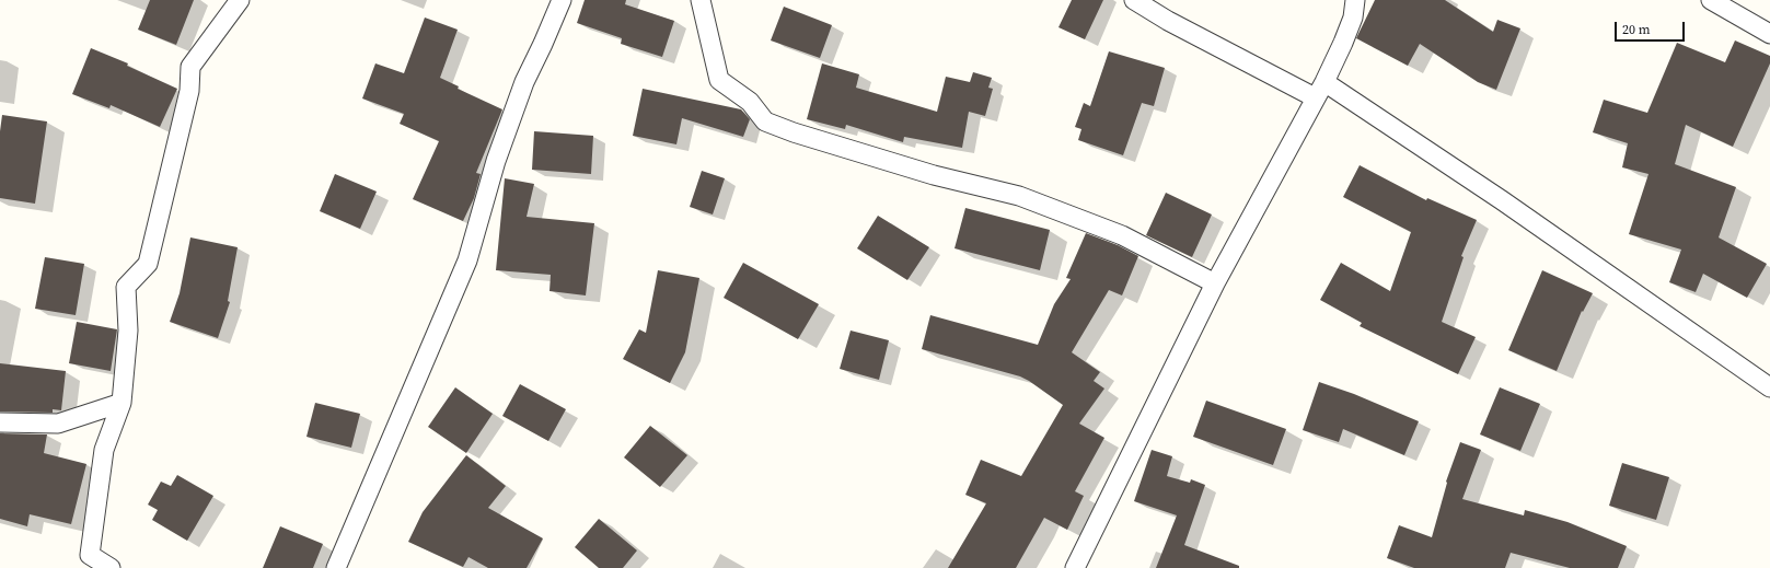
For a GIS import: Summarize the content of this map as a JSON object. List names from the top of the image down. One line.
{"scale_bar":"20 m"}
